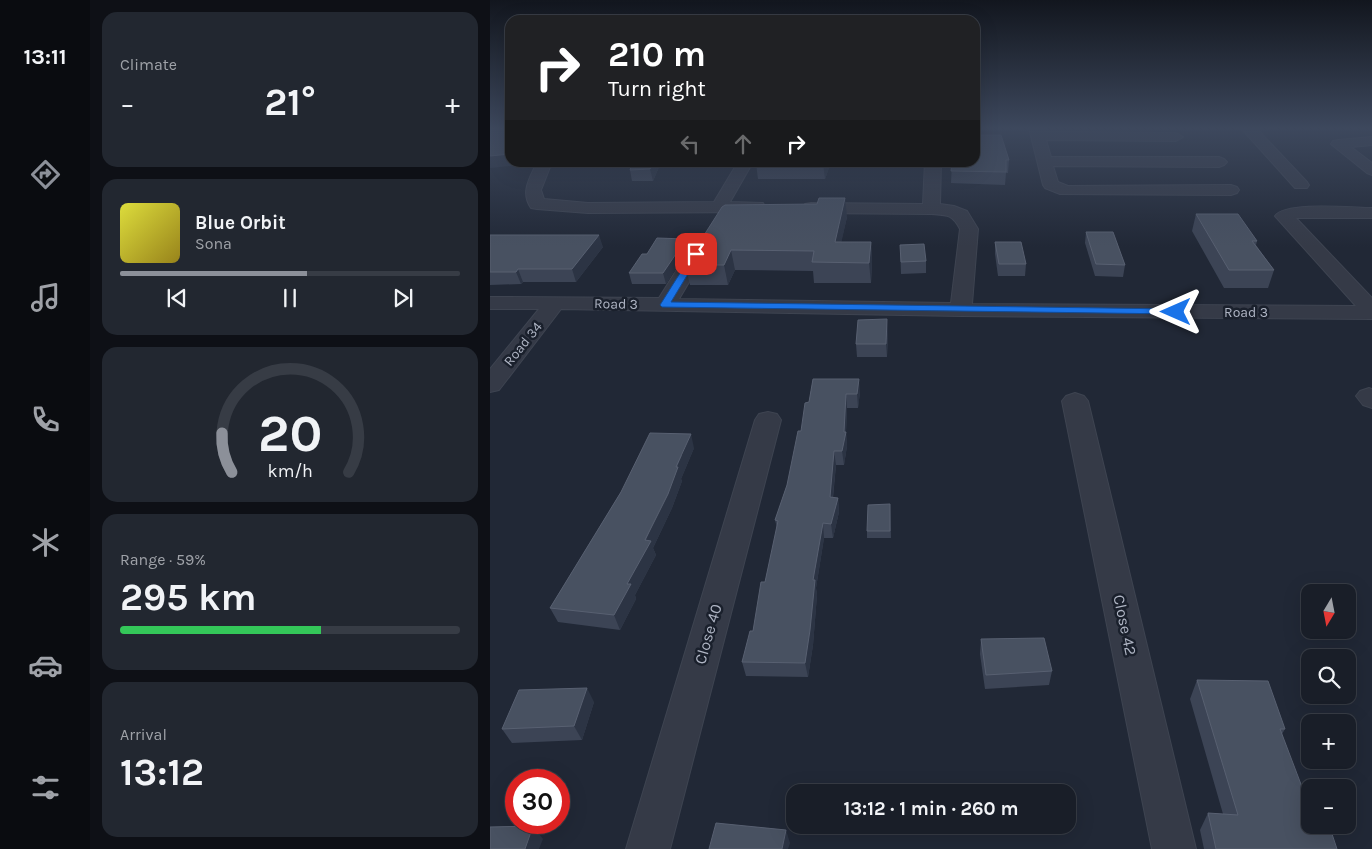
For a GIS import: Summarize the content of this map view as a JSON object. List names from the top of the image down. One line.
{"streets":{"street":["Road 3","Road 34","Close 42","Close 40"]},"crossings":[["Road 3","Road 34"]],"north":"bottom","page":{"tabs":"13:11","tile":["Climate",["Range · 59%","295 km"],["Arrival","13:12"]],"turn":["210 m","Turn right"],"heat":["−","21°","+"],"song":["Blue Orbit","Sona"],"map_buttons":["+","−"],"limit":"30","trip":"13:12 · 1 min · 260 m","gauge":["20","km/h"]}}
